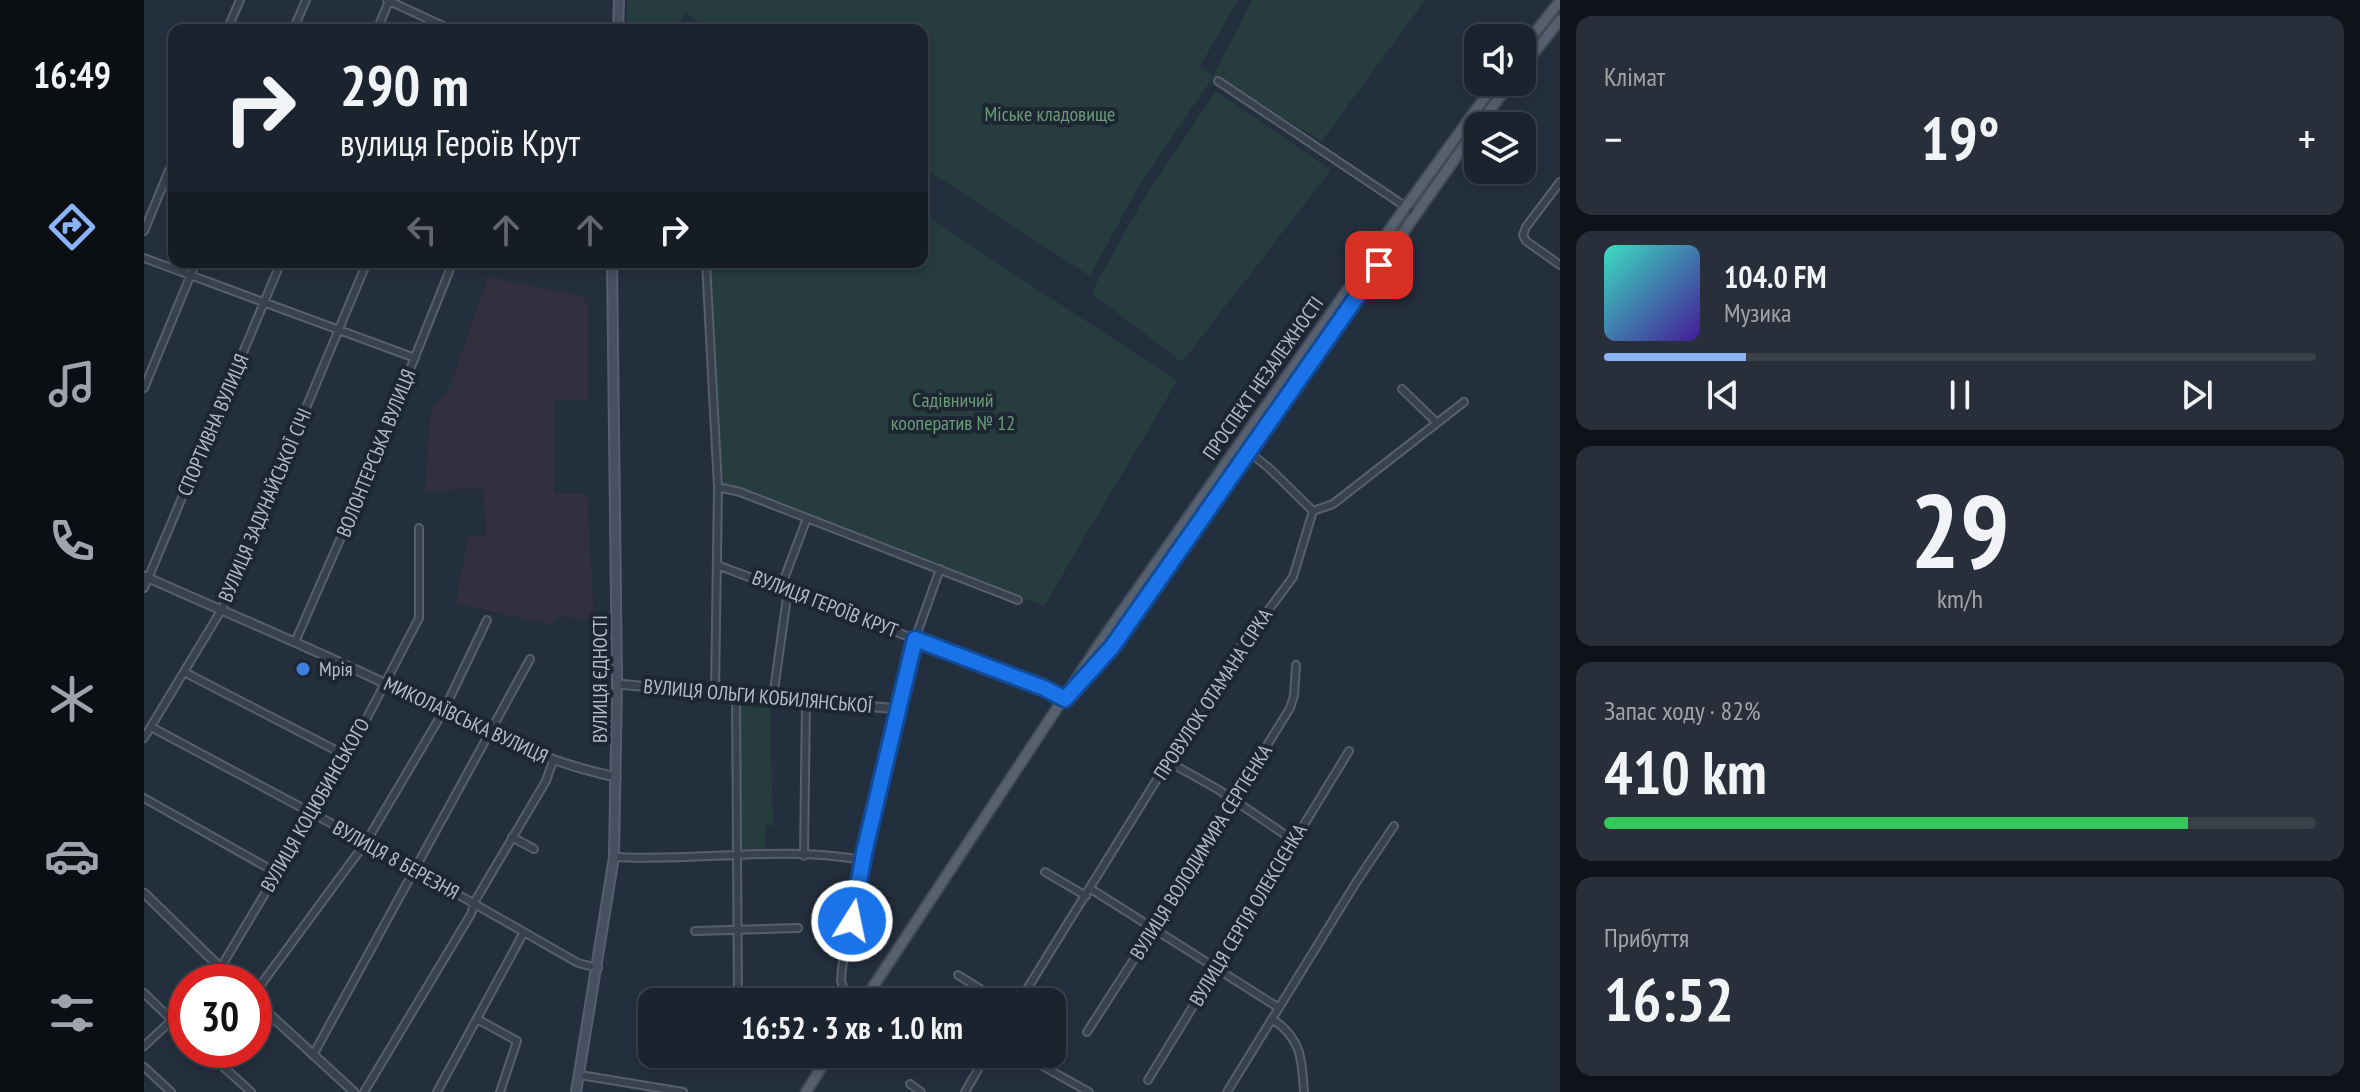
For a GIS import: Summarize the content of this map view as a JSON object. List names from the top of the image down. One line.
{"streets":{"main road":["ПРОСПЕКТ НЕЗАЛЕЖНОСТІ","ВУЛИЦЯ ЄДНОСТІ"],"street":["СПОРТИВНА ВУЛИЦЯ","ВОЛОНТЕРСЬКА ВУЛИЦЯ","ВУЛИЦЯ ЗАДУНАЙСЬКОЇ СІЧІ","ВУЛИЦЯ ГЕРОЇВ КРУТ","ПРОВУЛОК ОТАМАНА СІРКА","ВУЛИЦЯ ОЛЬГИ КОБИЛЯНСЬКОЇ","МИКОЛАЇВСЬКА ВУЛИЦЯ","ВУЛИЦЯ КОЦЮБИНСЬКОГО","ВУЛИЦЯ ВОЛОДИМИРА СЕРГІЄНКА","ВУЛИЦЯ 8 БЕРЕЗНЯ","ВУЛИЦЯ СЕРГІЯ ОЛЕКСІЄНКА"]},"crossings":[["ПРОСПЕКТ НЕЗАЛЕЖНОСТІ","ВУЛИЦЯ ГЕРОЇВ КРУТ"],["СПОРТИВНА ВУЛИЦЯ","МИКОЛАЇВСЬКА ВУЛИЦЯ"],["ВОЛОНТЕРСЬКА ВУЛИЦЯ","МИКОЛАЇВСЬКА ВУЛИЦЯ"],["ВУЛИЦЯ ЗАДУНАЙСЬКОЇ СІЧІ","МИКОЛАЇВСЬКА ВУЛИЦЯ"],["ВУЛИЦЯ ЗАДУНАЙСЬКОЇ СІЧІ","ВУЛИЦЯ 8 БЕРЕЗНЯ"],["ВУЛИЦЯ ЄДНОСТІ","ВУЛИЦЯ ОЛЬГИ КОБИЛЯНСЬКОЇ"],["ВУЛИЦЯ ЄДНОСТІ","МИКОЛАЇВСЬКА ВУЛИЦЯ"],["ВУЛИЦЯ ЄДНОСТІ","ВУЛИЦЯ 8 БЕРЕЗНЯ"],["МИКОЛАЇВСЬКА ВУЛИЦЯ","ВУЛИЦЯ КОЦЮБИНСЬКОГО"],["ВУЛИЦЯ КОЦЮБИНСЬКОГО","ВУЛИЦЯ 8 БЕРЕЗНЯ"]],"parks":["Міське кладовище","Садівничий кооператив № 12"],"places":["Мрія"],"page":{"tabs":"16:49","tile":["Клімат",["29","km/h"],["Запас ходу · 82%","410 km"],["Прибуття","16:52"]],"turn":["290 m","вулиця Героїв Крут"],"heat":["−","19°","+"],"song":["104.0 FM","Музика"],"limit":"30","trip":"16:52 · 3 хв · 1.0 km"}}
